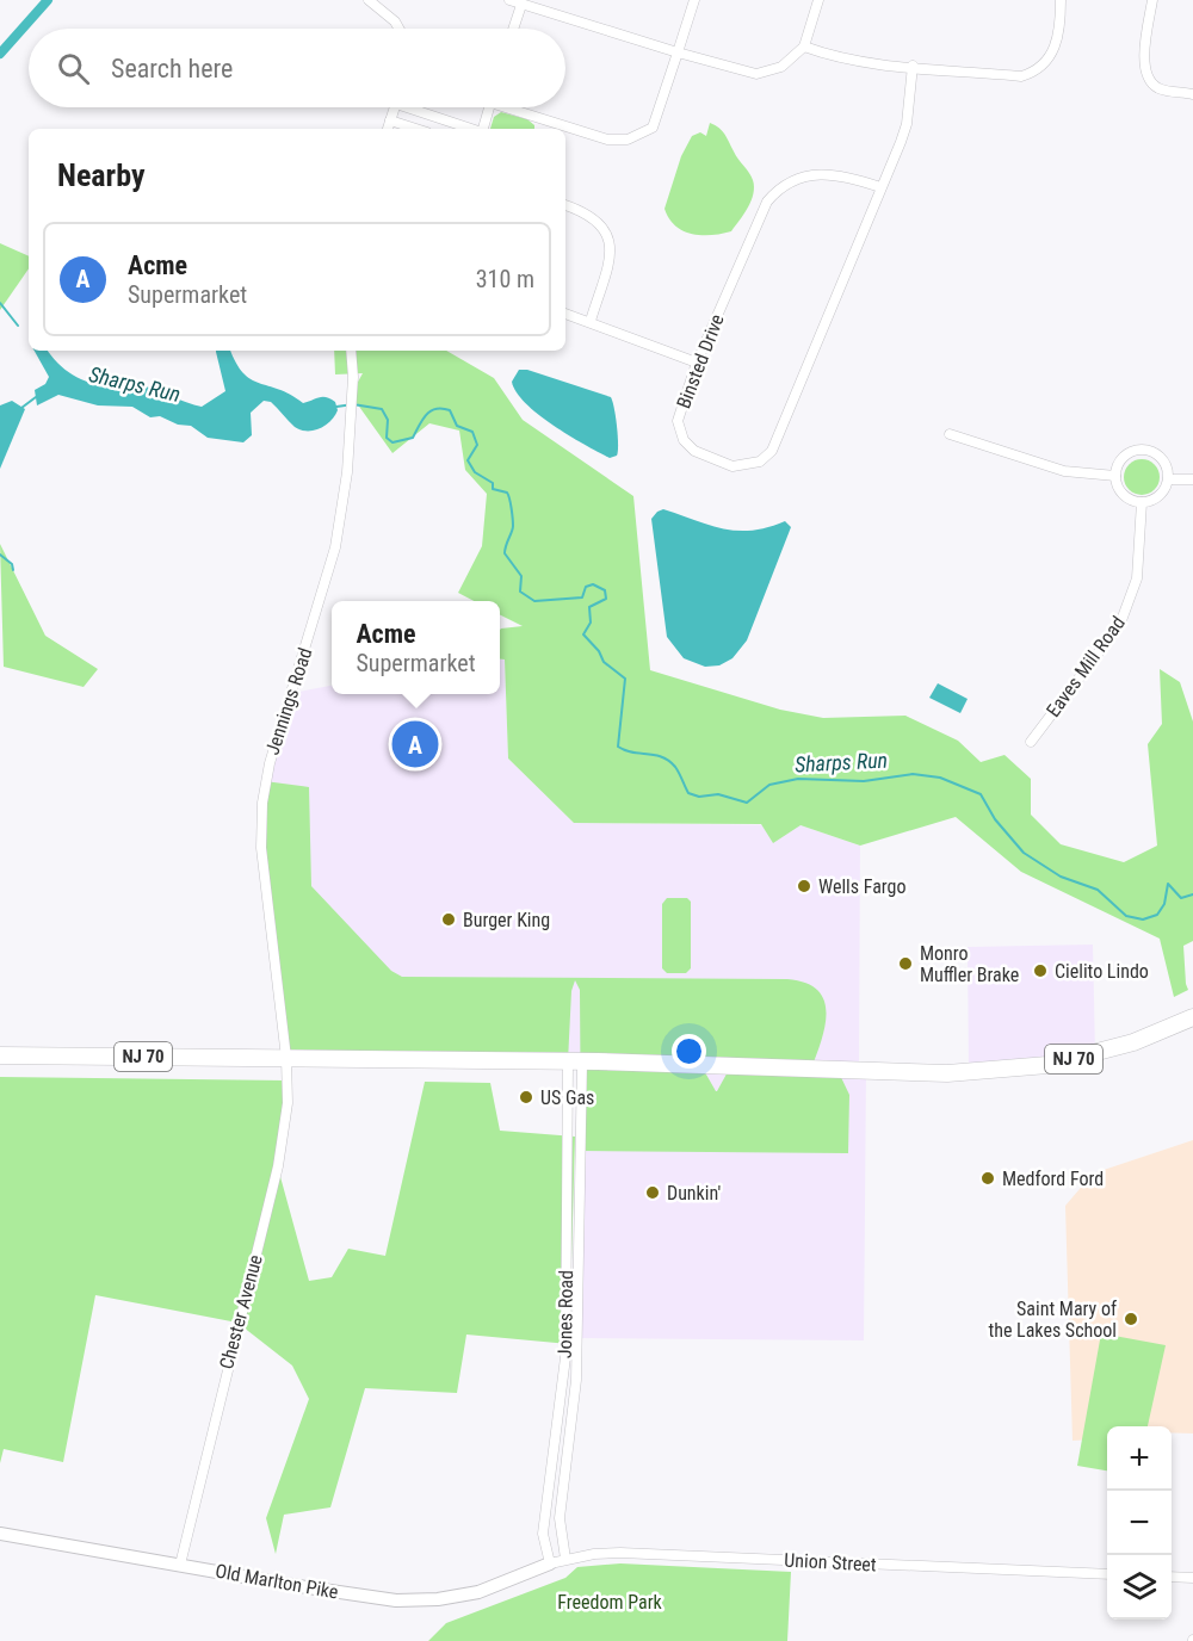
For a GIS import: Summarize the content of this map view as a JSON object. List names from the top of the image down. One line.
{"streets":{"highway":["NJ 70"],"street":["Binsted Drive","Eaves Mill Road","Jennings Road","Chester Avenue","Jones Road","Union Street","Old Marlton Pike"]},"crossings":[["Jennings Road","NJ 70"],["Jennings Road","Chester Avenue"],["NJ 70","Chester Avenue"],["NJ 70","Jones Road"],["Chester Avenue","Old Marlton Pike"],["Jones Road","Union Street"],["Jones Road","Old Marlton Pike"],["Union Street","Old Marlton Pike"]],"water":["Sharps Run"],"parks":["Freedom Park"],"places":["Wells Fargo","Burger King","Monro Muffler Brake","Cielito Lindo","US Gas","Medford Ford","Dunkin'","Saint Mary of the Lakes School"],"page":{"search":"Search here","heading":"Nearby","list":[{"mark":"A","name":"Acme","note":"Supermarket","value":"310 m"}],"popup":["Acme","Supermarket"],"pins":"A","map_buttons":["+","−"]}}
